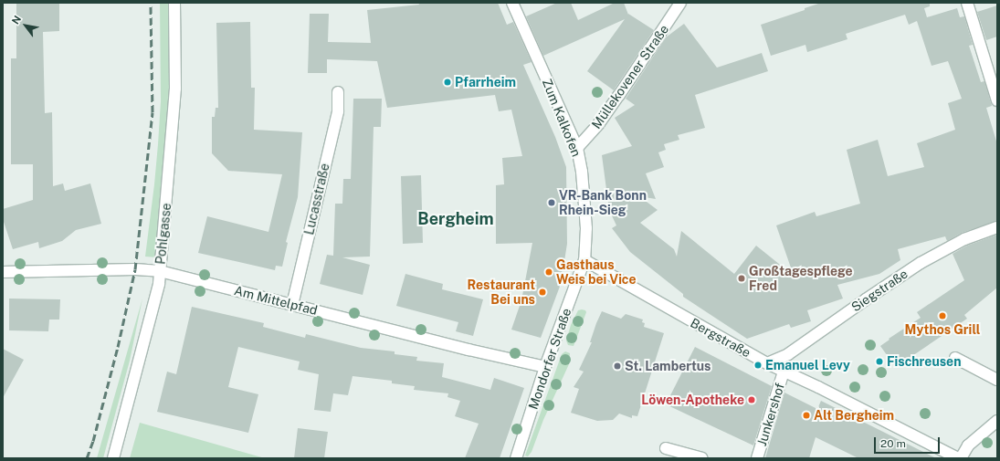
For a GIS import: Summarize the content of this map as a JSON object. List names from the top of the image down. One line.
{"streets":{"street":["Müllekovener Straße","Zum Kalkofen","Lucasstraße","Pohlgasse","Siegstraße","Am Mittelpfad","Bergstraße","Mondorfer Straße","Junkershof"]},"crossings":[["Müllekovener Straße","Zum Kalkofen"],["Zum Kalkofen","Bergstraße"],["Zum Kalkofen","Mondorfer Straße"],["Lucasstraße","Am Mittelpfad"],["Pohlgasse","Am Mittelpfad"],["Siegstraße","Bergstraße"],["Am Mittelpfad","Mondorfer Straße"],["Bergstraße","Mondorfer Straße"],["Bergstraße","Junkershof"]],"districts":["Bergheim"],"places":["Pfarrheim","VR-Bank Bonn Rhein-Sieg","Gasthaus Weis bei Vice","Großtagespflege Fred","Restaurant Bei uns","Mythos Grill","Fischreusen","Emanuel Levy","St. Lambertus","Löwen-Apotheke","Alt Bergheim"],"scale_bar":"20 m","north":"top left"}
